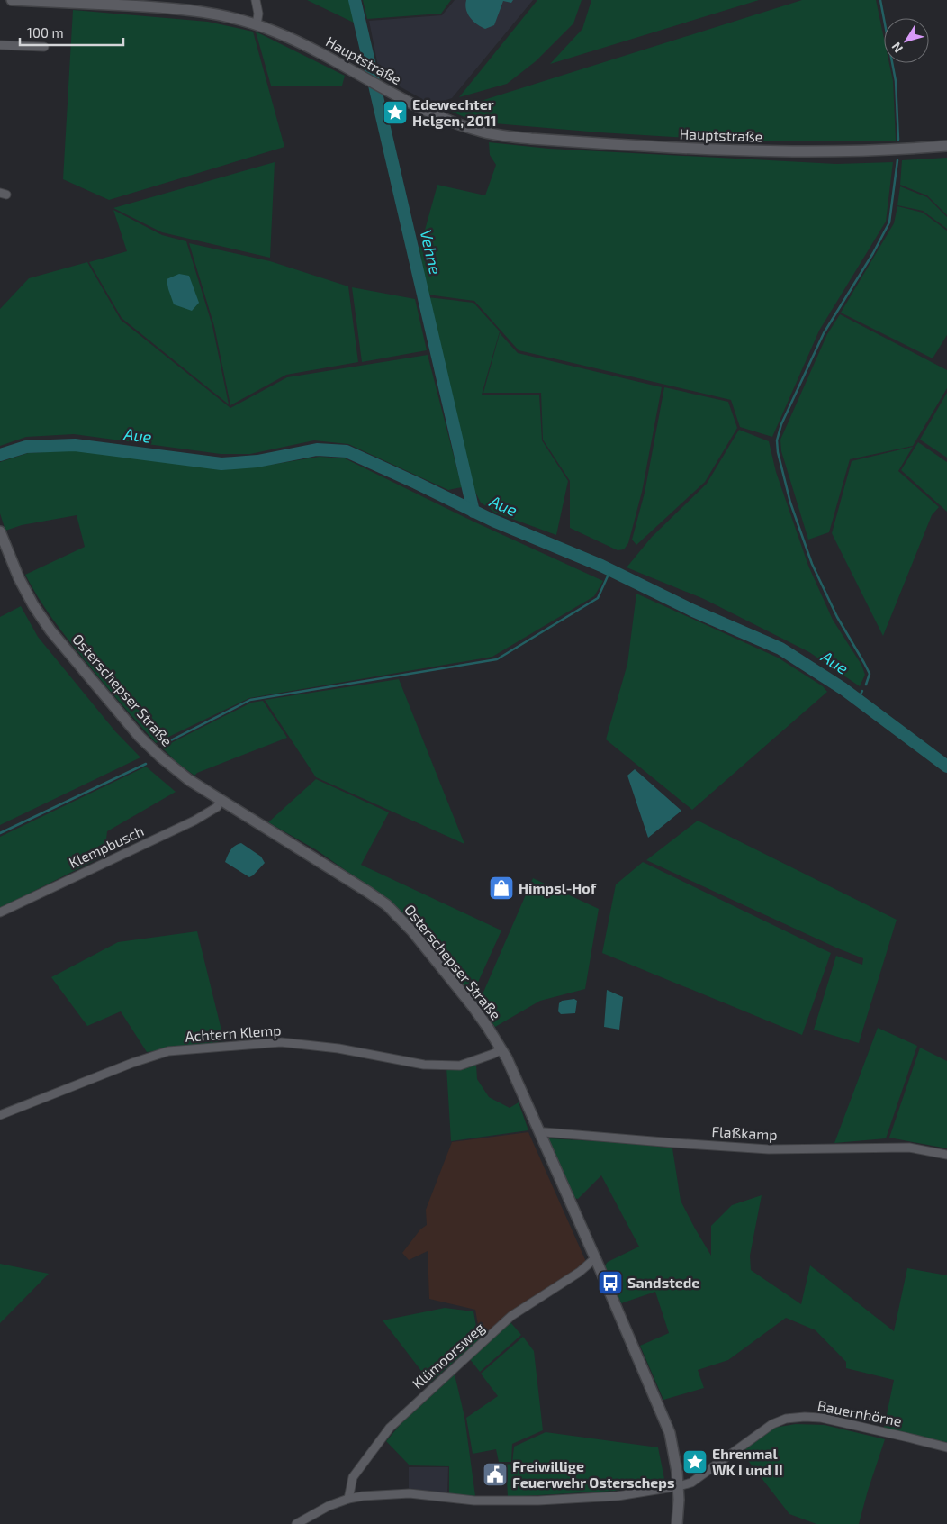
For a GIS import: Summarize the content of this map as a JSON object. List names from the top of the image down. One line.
{"streets":{"main road":["Hauptstraße","Osterschepser Straße"],"street":["Klempbusch","Achtern Klemp","Flaßkamp","Klümoorsweg","Bauernhörne"]},"crossings":[["Osterschepser Straße","Klempbusch"],["Osterschepser Straße","Achtern Klemp"],["Osterschepser Straße","Flaßkamp"],["Osterschepser Straße","Klümoorsweg"],["Osterschepser Straße","Bauernhörne"],["Klümoorsweg","Bauernhörne"]],"water":["Vehne","Aue"],"places":{"place":["Edewechter Helgen, 2011","Ehrenmal WK I und II"],"shop":["Himpsl-Hof"],"bus stop":["Sandstede"],"public building":["Freiwillige Feuerwehr Osterscheps"]},"scale_bar":"100 m","north":"bottom left"}
